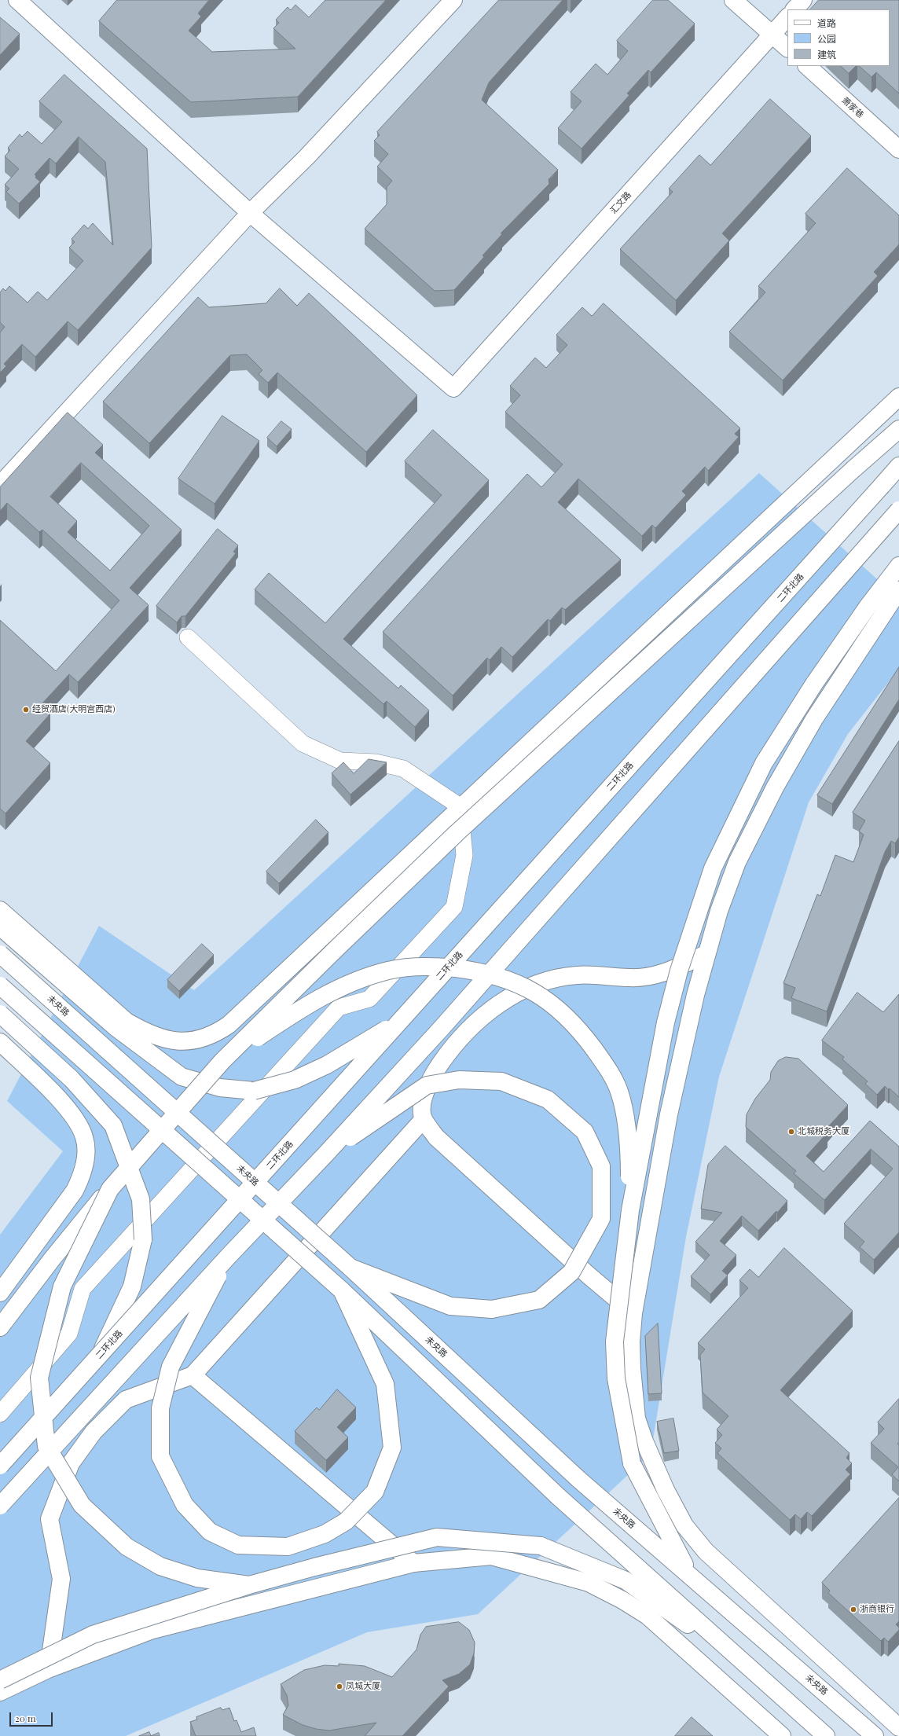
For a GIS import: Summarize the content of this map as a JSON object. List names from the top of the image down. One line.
{"streets":{"main road":["萧家巷","汇文路","二环北路","未央路"]},"places":["经贸酒店(大明宫西店)","北城税务大厦","浙商银行","凤城大厦"],"legend":["道路","公园","建筑"],"scale_bar":"20 m"}
